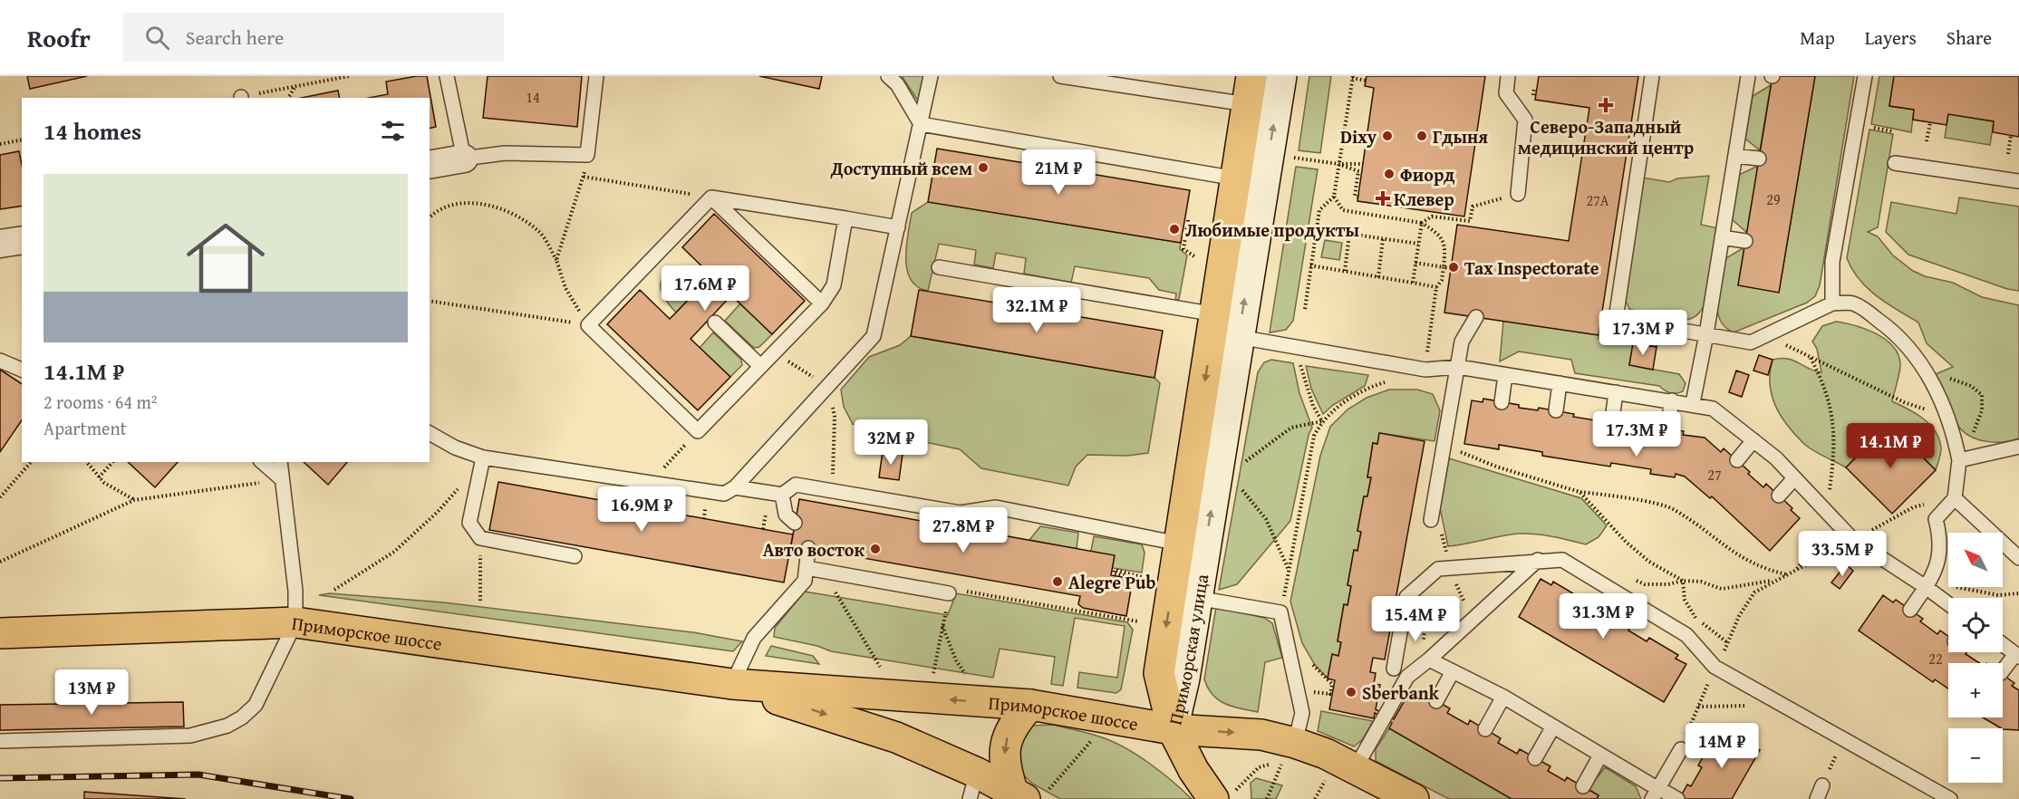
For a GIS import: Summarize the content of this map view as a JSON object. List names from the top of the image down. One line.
{"streets":{"main road":["Приморское шоссе","Приморская улица"]},"crossings":[["Приморское шоссе","Приморская улица"]],"places":{"health":["Северо-Западный медицинский центр","Клевер"],"other":["Dixy","Гдыня","Доступный всем","Фиорд","Любимые продукты","Tax Inspectorate","Авто восток","Alegre Pub","Sberbank"]},"house_numbers":["14","29","27А","27","22"],"north":"top left","page":{"header":"Roofr","search":"Search here","nav":["Map","Layers","Share"],"heading":"14 homes","price":["21M ₽","17.6M ₽","32.1M ₽","17.3M ₽","17.3M ₽","32M ₽","14.1M ₽","16.9M ₽","27.8M ₽","33.5M ₽","31.3M ₽","15.4M ₽","13M ₽","14M ₽"],"list":[{"name":"14.1M ₽","note":"2 rooms · 64 m² · Apartment"}],"map_buttons":["+","−"]}}
